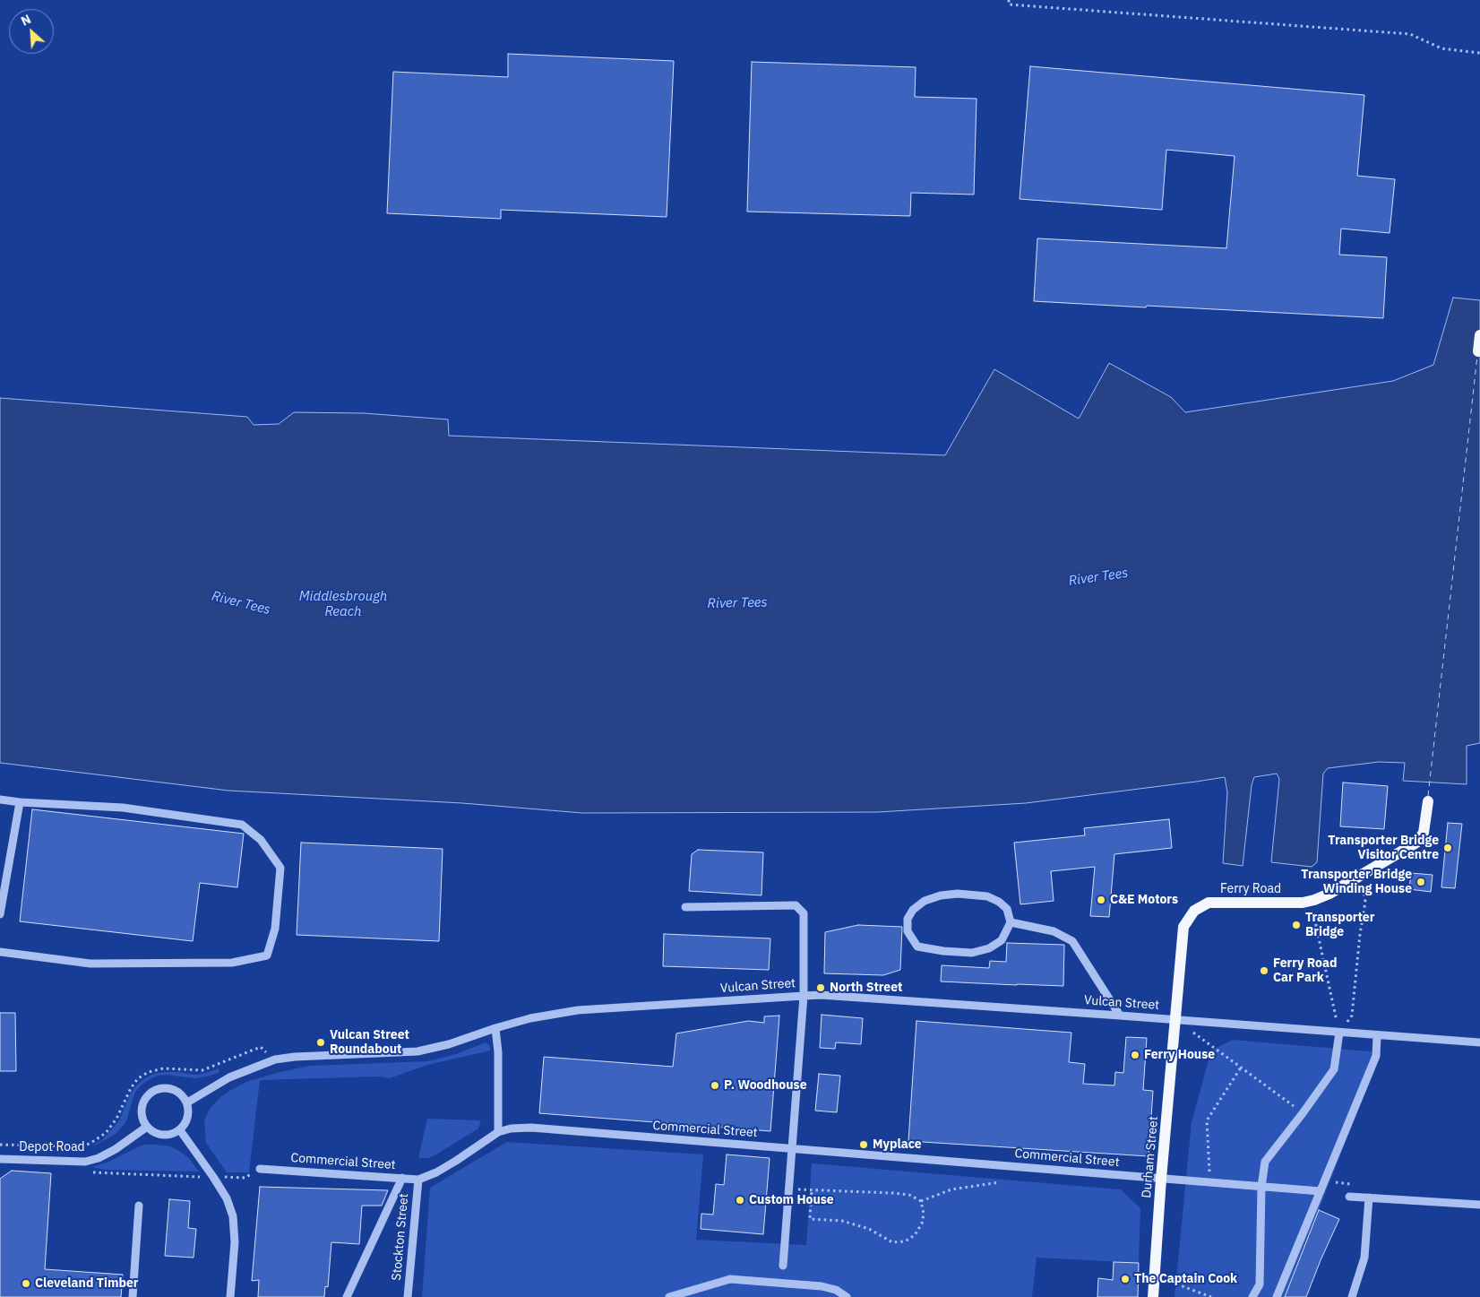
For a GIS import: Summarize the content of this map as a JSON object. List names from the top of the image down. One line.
{"streets":{"main road":["Ferry Road","Durham Street"],"street":["Vulcan Street","Commercial Street","Depot Road","Stockton Street"]},"crossings":[["Ferry Road","Vulcan Street"],["Ferry Road","Durham Street"],["Vulcan Street","Depot Road"],["Vulcan Street","Durham Street"],["Commercial Street","Durham Street"],["Commercial Street","Stockton Street"]],"water":["River Tees","Middlesbrough Reach"],"places":["Transporter Bridge Visitor Centre","Transporter Bridge Winding House","C&E Motors","Transporter Bridge","Ferry Road Car Park","North Street","Vulcan Street Roundabout","Ferry House","P. Woodhouse","Myplace","Custom House","The Captain Cook","Cleveland Timber"],"north":"top left"}
